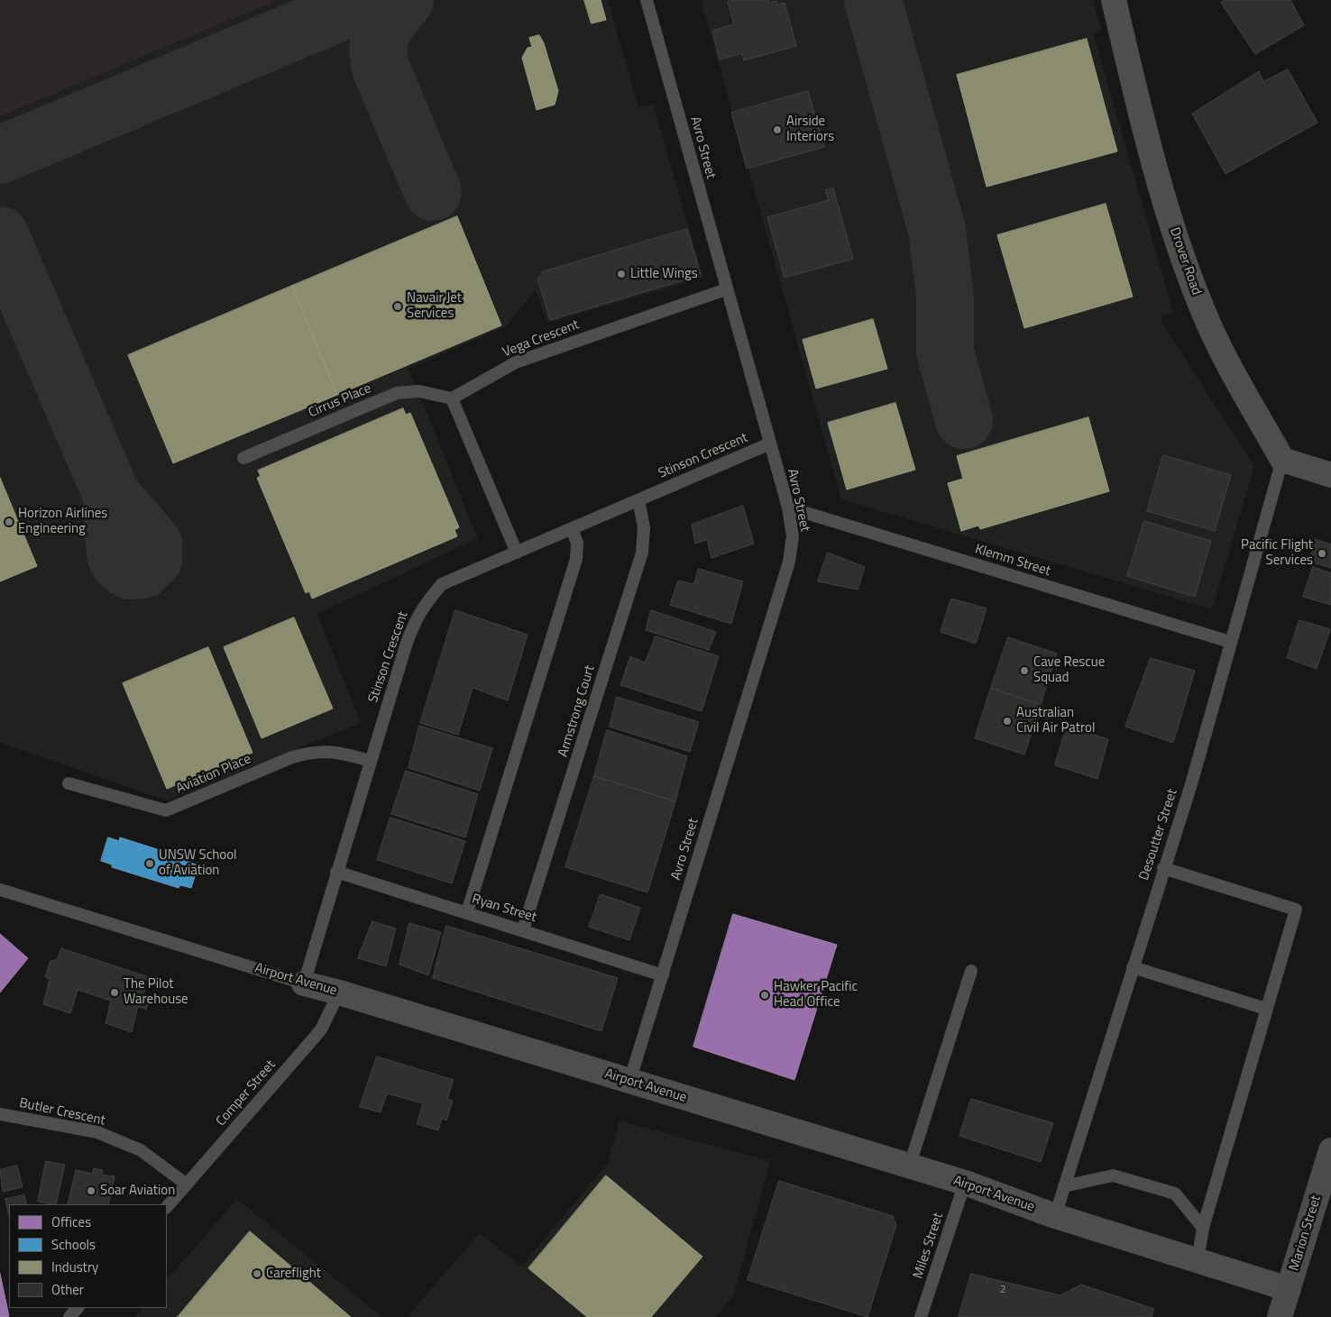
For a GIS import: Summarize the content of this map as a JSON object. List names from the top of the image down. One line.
{"streets":{"main road":["Marion Street"],"street":["Drover Road","Airport Avenue"],"lane":["Avro Street","Vega Crescent","Cirrus Place","Stinson Crescent","Klemm Street","Armstrong Court","Aviation Place","Desoutter Street","Ryan Street","Comper Street","Butler Crescent","Miles Street"]},"crossings":[["Avro Street","Vega Crescent"],["Avro Street","Stinson Crescent"],["Avro Street","Klemm Street"],["Avro Street","Ryan Street"],["Avro Street","Airport Avenue"],["Drover Road","Desoutter Street"],["Vega Crescent","Cirrus Place"],["Stinson Crescent","Armstrong Court"],["Stinson Crescent","Aviation Place"],["Stinson Crescent","Ryan Street"],["Stinson Crescent","Airport Avenue"],["Klemm Street","Desoutter Street"],["Armstrong Court","Ryan Street"],["Desoutter Street","Airport Avenue"],["Airport Avenue","Comper Street"],["Airport Avenue","Marion Street"],["Airport Avenue","Miles Street"],["Comper Street","Butler Crescent"]],"places":["Airside Interiors","Little Wings","Navair Jet Services","Horizon Airlines Engineering","Pacific Flight Services","Cave Rescue Squad","Australian Civil Air Patrol","UNSW School of Aviation","The Pilot Warehouse","Hawker Pacific Head Office","Soar Aviation","Careflight"],"house_numbers":["2"],"legend":["Offices","Schools","Industry","Other"]}
